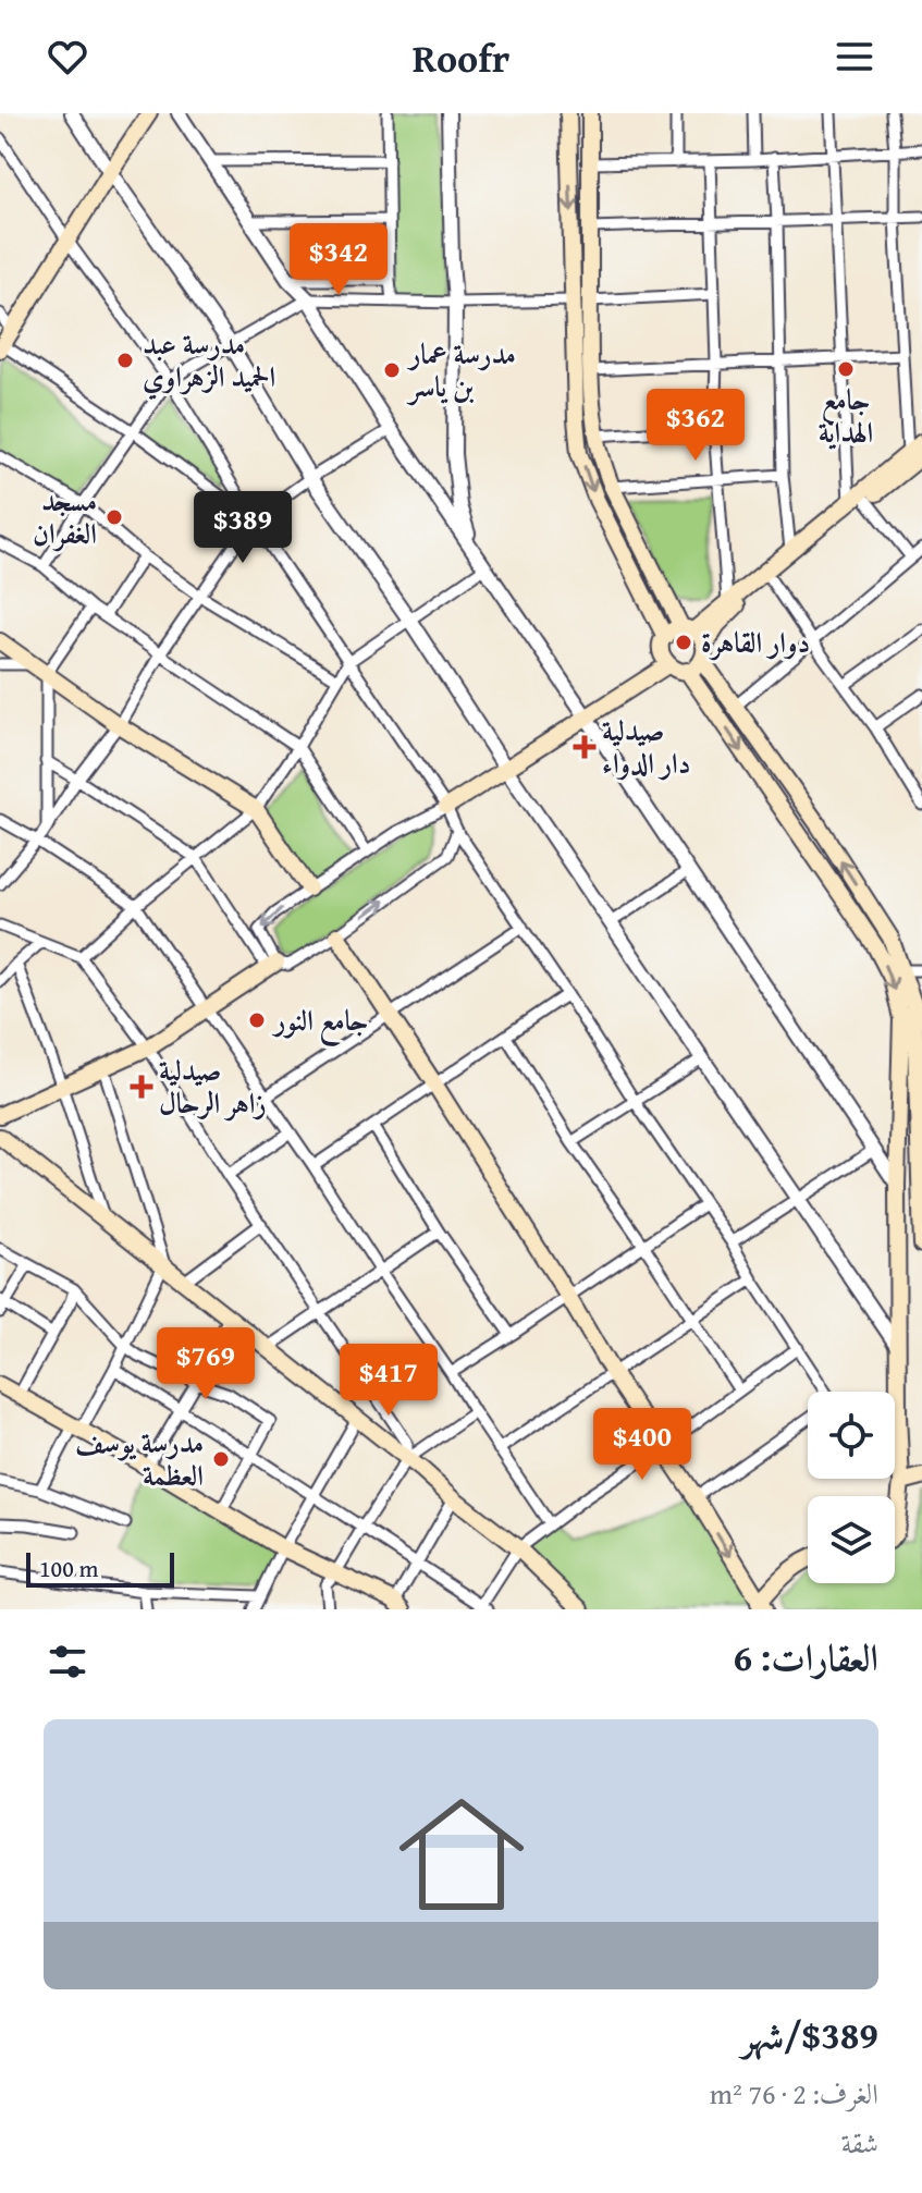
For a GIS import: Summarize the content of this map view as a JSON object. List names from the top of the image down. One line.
{"places":{"other":["مدرسة عبد الحميد الزهراوي","جامع الهداية","مدرسة عمار بن ياسر","مسجد الغفران","دوار القاهرة","جامع النور","مدرسة يوسف العظمة"],"health":["صيدلية دار الدواء","صيدلية زاهر الرحال"]},"scale_bar":"100 m","page":{"header":"Roofr","price":["$342","$362","$389","$769","$417","$400"],"scale":"100 m","heading":"العقارات: 6","list":[{"name":"$389/شهر","note":"الغرف: 2 · 76 m² · شقة"}]}}
